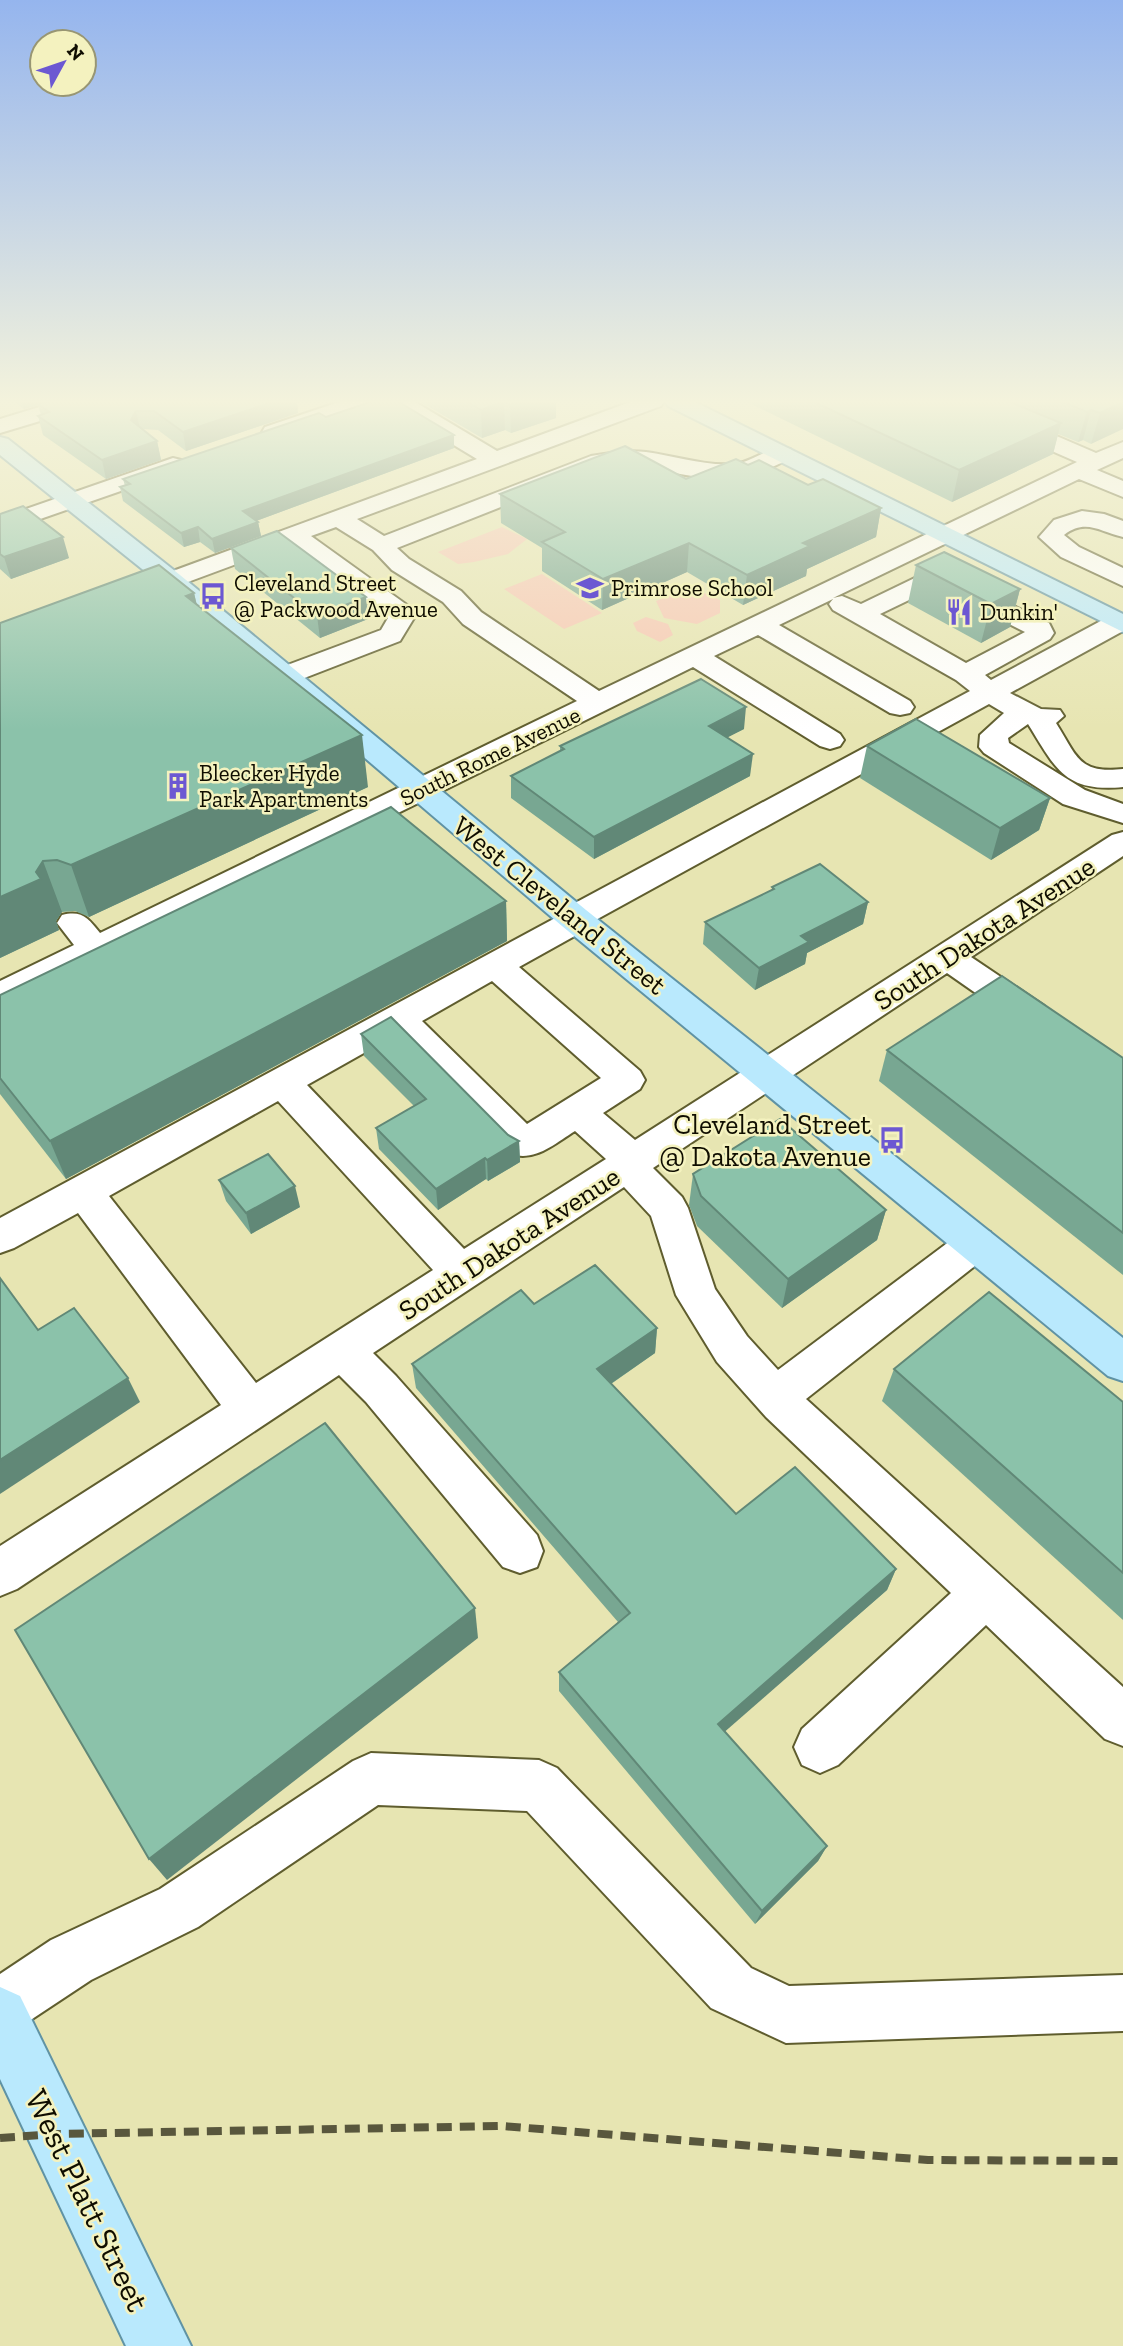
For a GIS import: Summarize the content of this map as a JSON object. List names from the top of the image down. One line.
{"streets":{"main road":["West Cleveland Street","West Platt Street"],"street":["South Rome Avenue","South Dakota Avenue"]},"crossings":[["South Rome Avenue","West Cleveland Street"],["West Cleveland Street","South Dakota Avenue"]],"places":{"school or university":["Primrose School"],"bus stop":["Cleveland Street @ Packwood Avenue","Cleveland Street @ Dakota Avenue"],"restaurant":["Dunkin'"],"building":["Bleecker Hyde Park Apartments"]},"north":"top right"}
